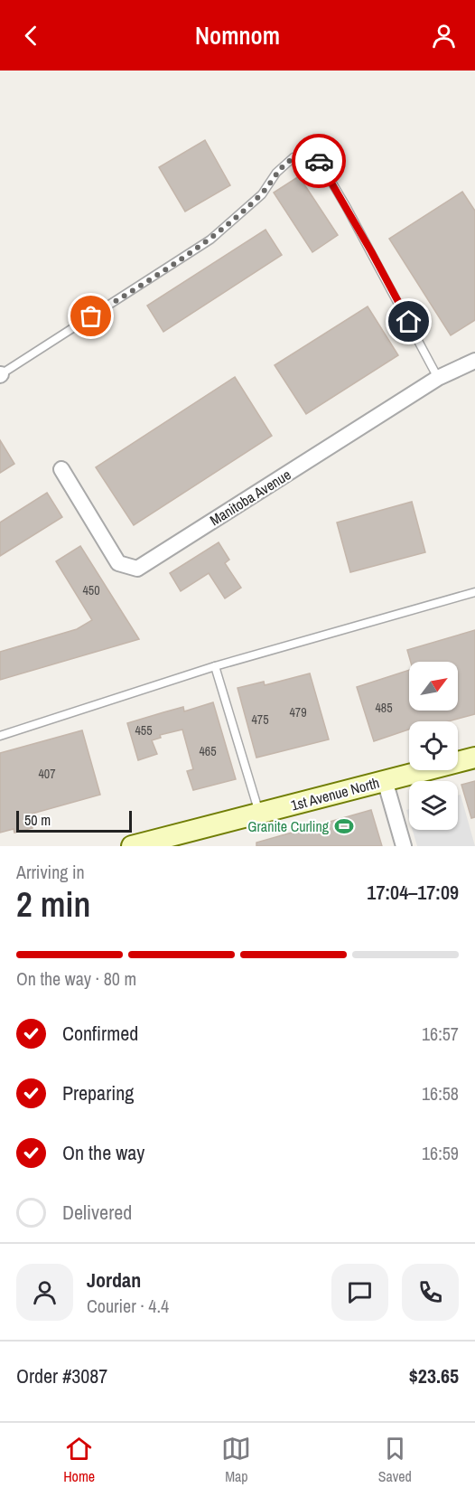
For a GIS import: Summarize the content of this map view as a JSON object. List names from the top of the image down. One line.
{"streets":{"street":["Manitoba Avenue","1st Avenue North"]},"places":{"sports":["Granite Curling"]},"house_numbers":["450","485","479","475","455","465","407"],"scale_bar":"50 m","north":"top right","page":{"header":"Nomnom","scale":"50 m","heading":["2 min","Arriving in","17:04–17:09"],"panel":["Jordan","Courier · 4.4","Order #3087","$23.65"],"bar":"On the way · 80 m","list":[["Confirmed","16:57"],["Preparing","16:58"],["On the way","16:59"],"Delivered"],"tabs":["Home","Map","Saved"]}}
